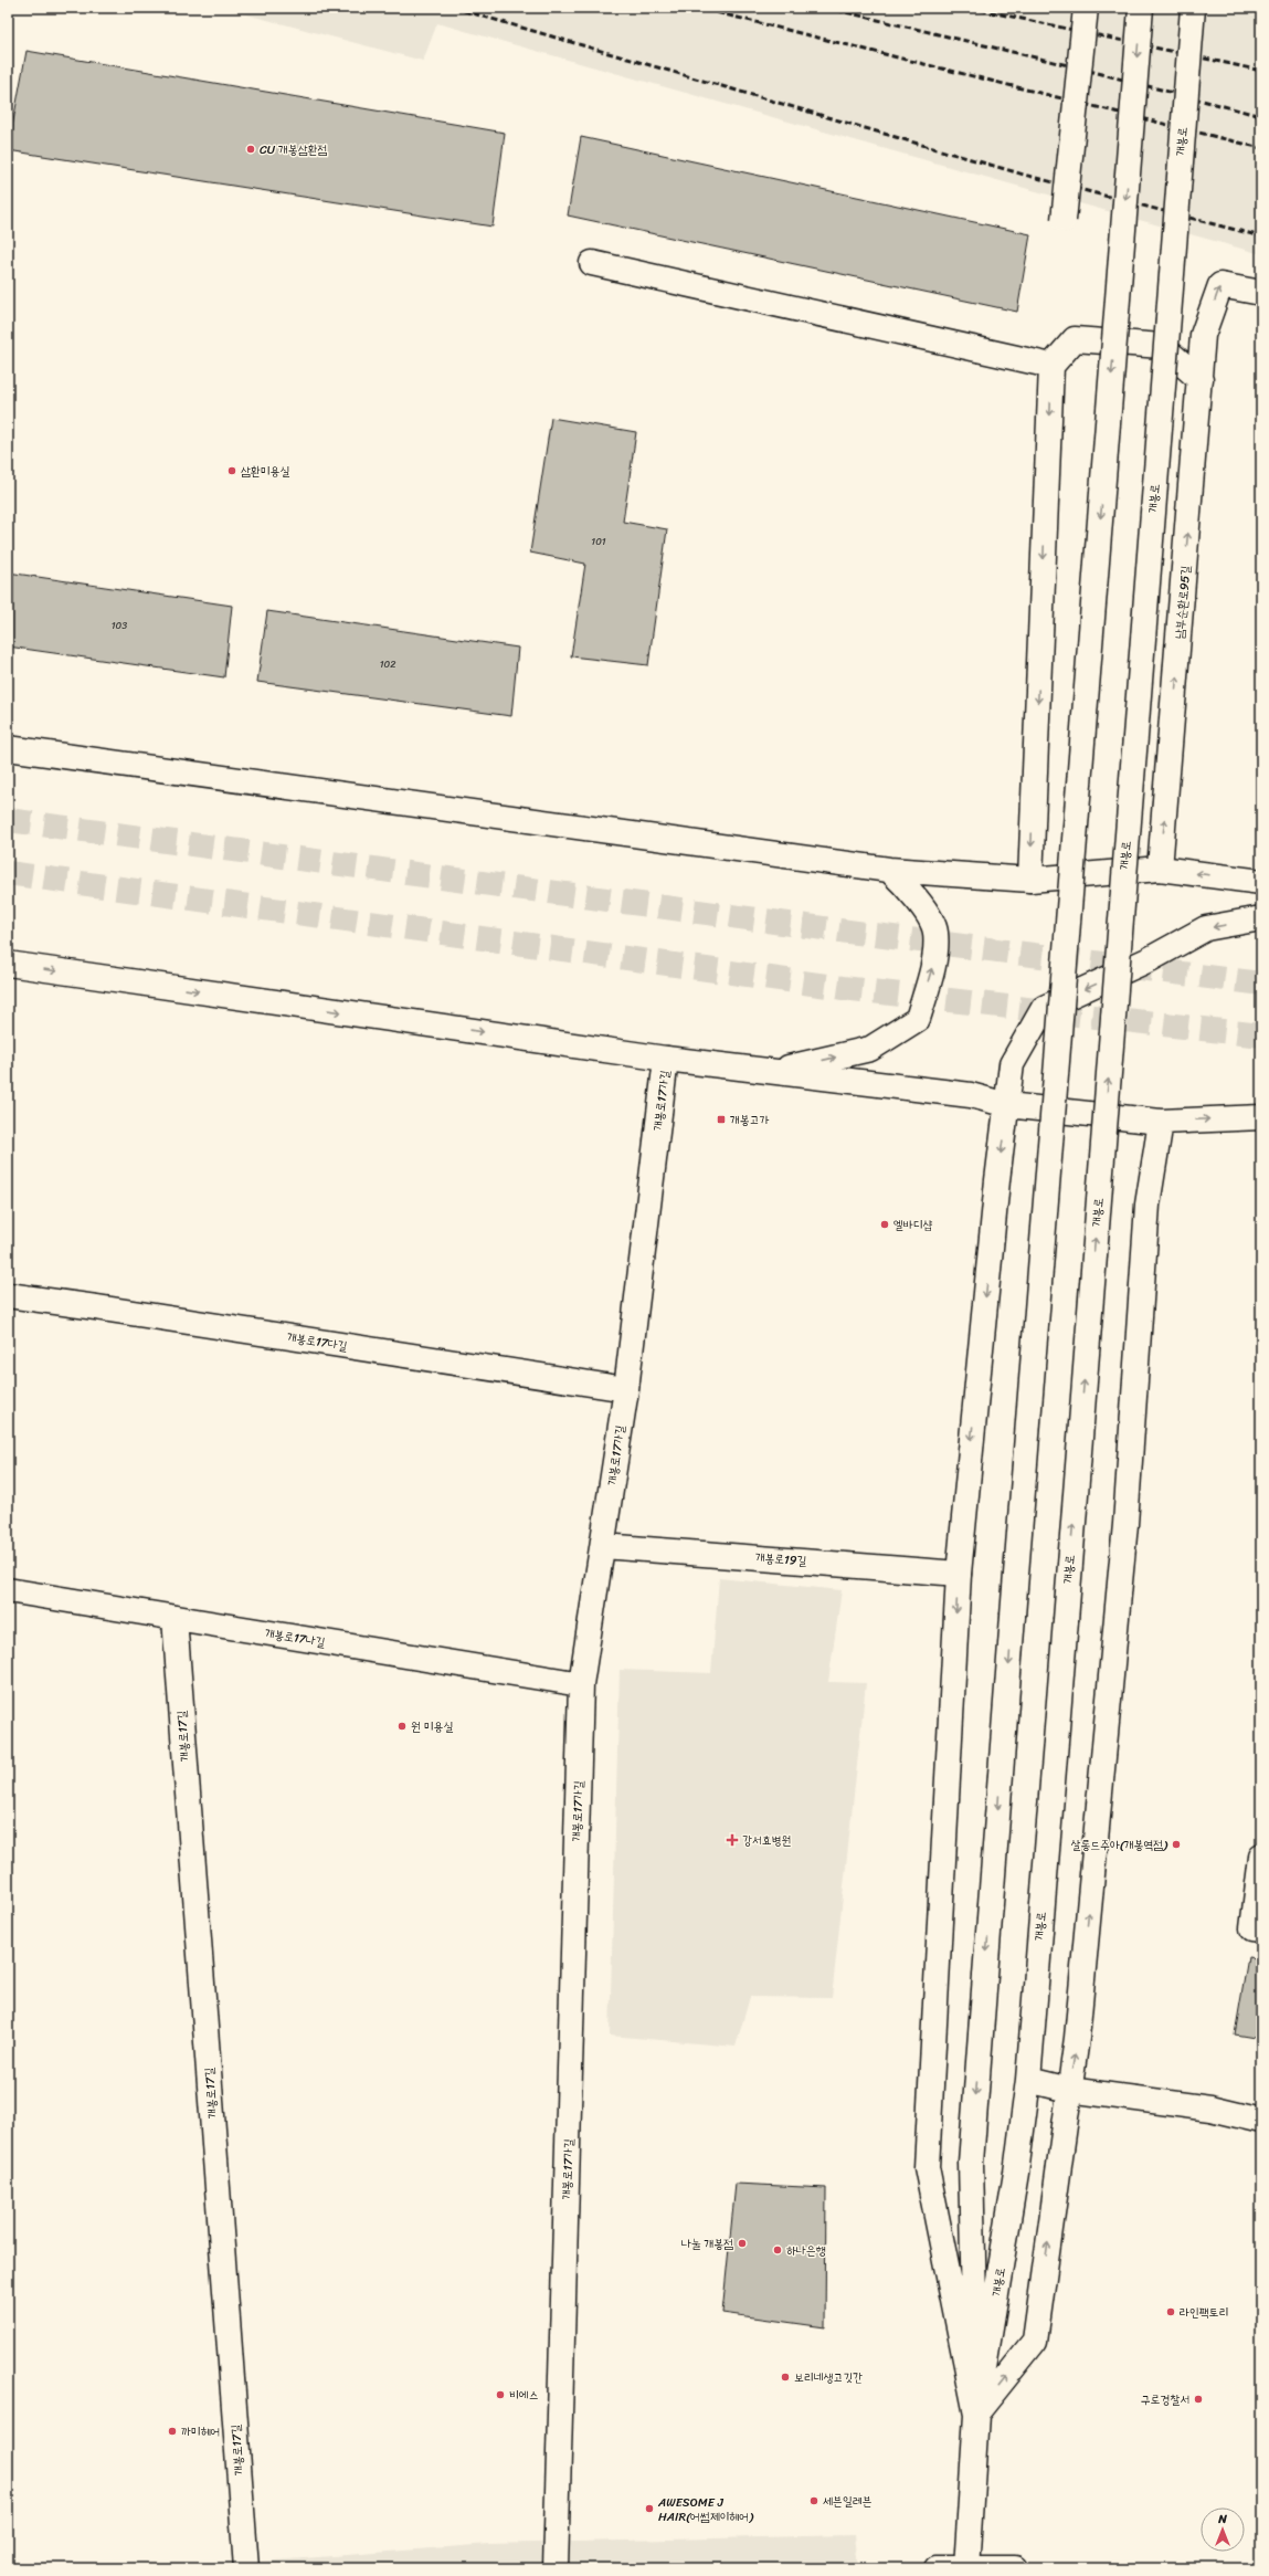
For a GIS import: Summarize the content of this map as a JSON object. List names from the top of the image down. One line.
{"streets":{"main road":["개봉로","남부순환로95길","개봉로17가길","개봉로17다길","개봉로19길","개봉로17나길","개봉로17길"]},"crossings":[["개봉로17가길","개봉로17다길"],["개봉로17가길","개봉로19길"],["개봉로17가길","개봉로17나길"],["개봉로17나길","개봉로17길"]],"places":{"other":["CU 개봉삼환점","삼환미용실","엘바디샵","원 미용실","살롱드주아(개봉역점)","나눌 개봉점","하나은행","라인팩토리","보리네생고깃간","비에스","구로경찰서","까미헤어","세븐일레븐","AWESOME J HAIR(어썸제이헤어)"],"transit":["개봉고가"],"health":["강서효병원"]},"house_numbers":["101","103","102"],"north":"top"}
